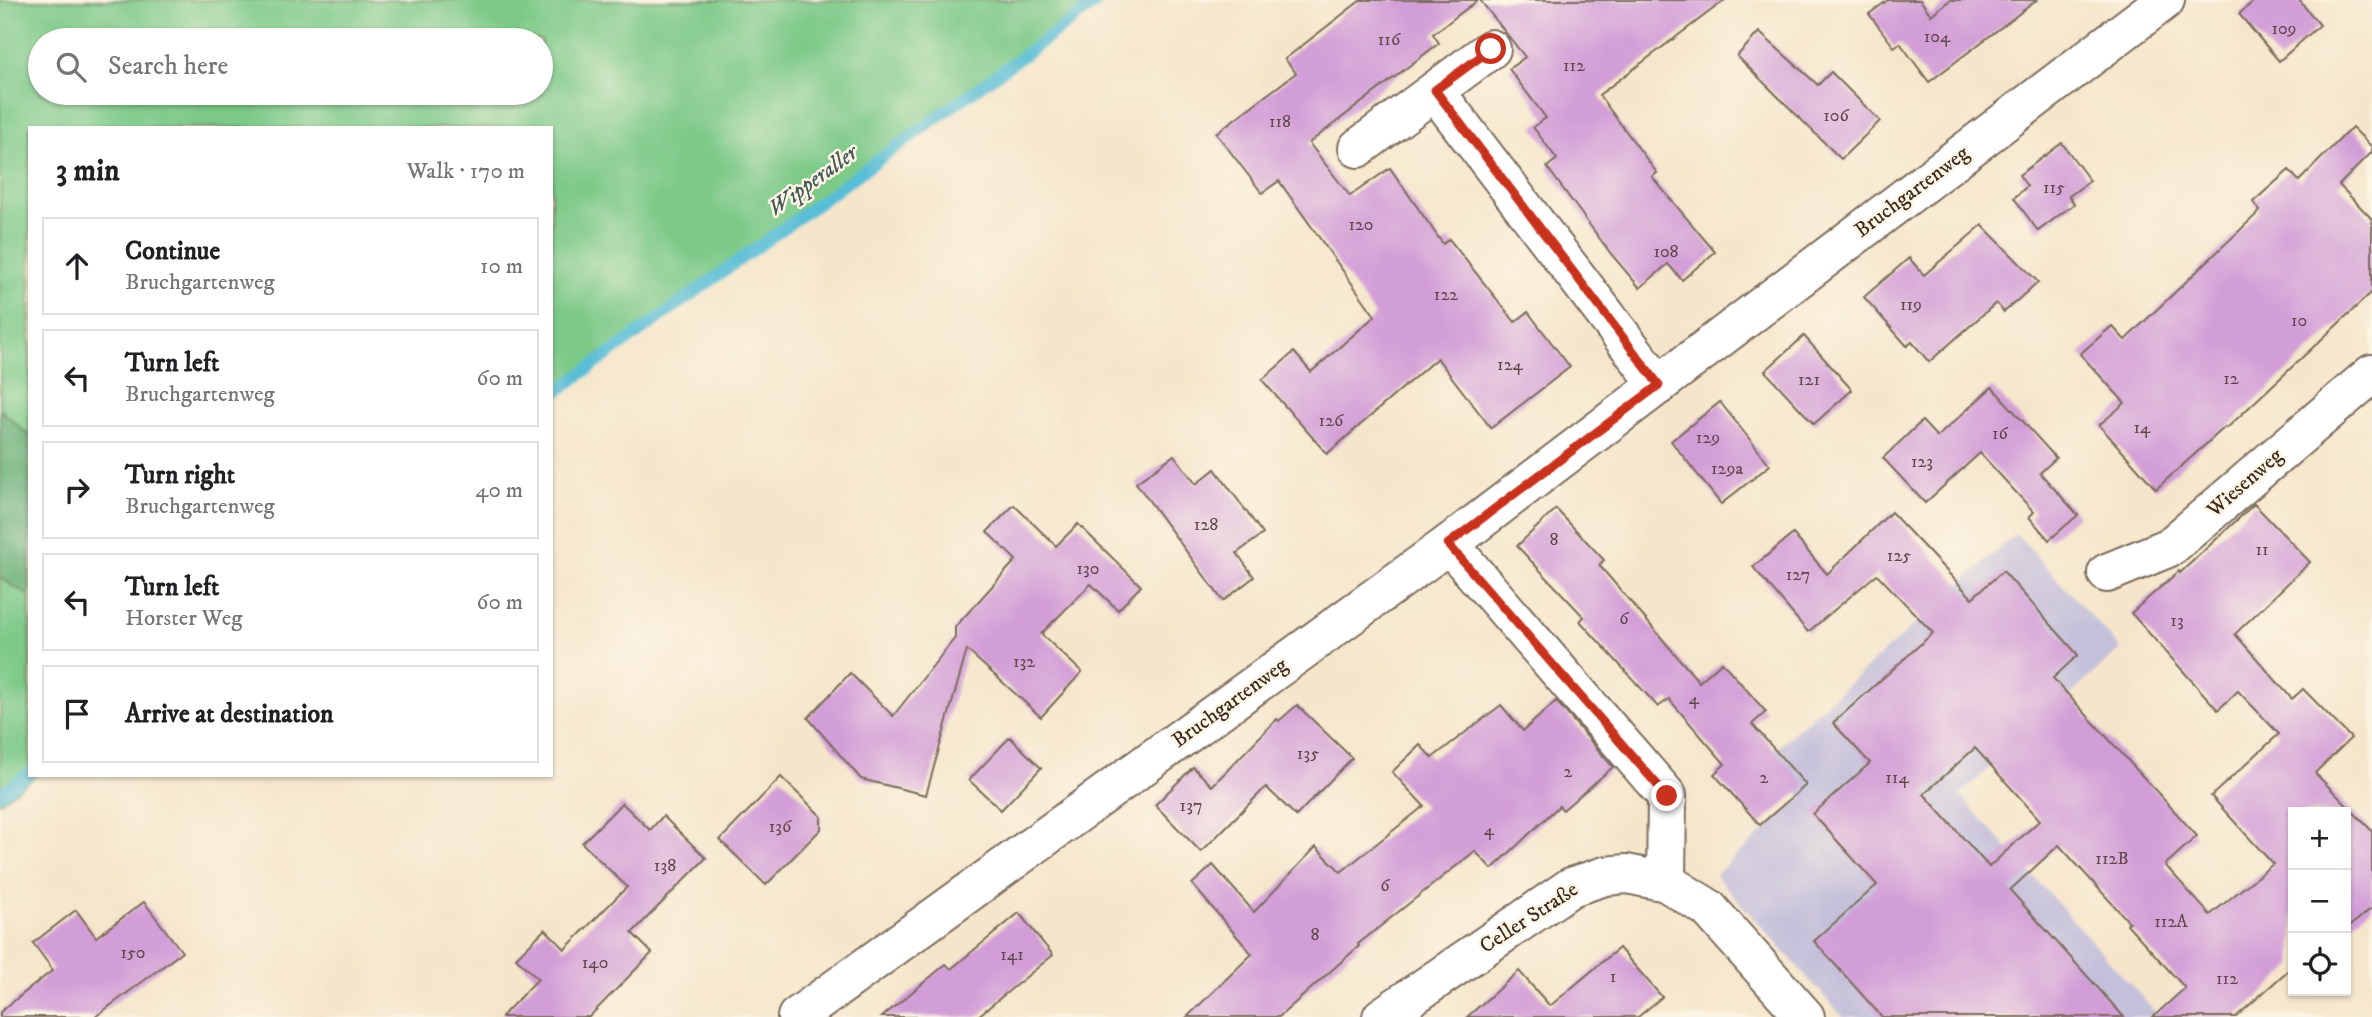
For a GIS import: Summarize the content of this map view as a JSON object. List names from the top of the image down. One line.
{"streets":{"street":["Bruchgartenweg","Wiesenweg","Celler Straße"]},"water":["Wipperaller"],"house_numbers":["109","104","116","112","106","118","115","120","108","122","119","10","124","12","121","126","14","16","129","123","129a","128","8","11","125","130","127","6","13","132","4","135","2","2","114","137","136","4","112B","138","6","112A","8","150","141","140","1","112"],"page":{"search":"Search here","heading":["3 min","Walk · 170 m"],"list":[["Continue","Bruchgartenweg","10 m"],["Turn left","Bruchgartenweg","60 m"],["Turn right","Bruchgartenweg","40 m"],["Turn left","Horster Weg","60 m"],"Arrive at destination"],"map_buttons":["+","−"]}}
